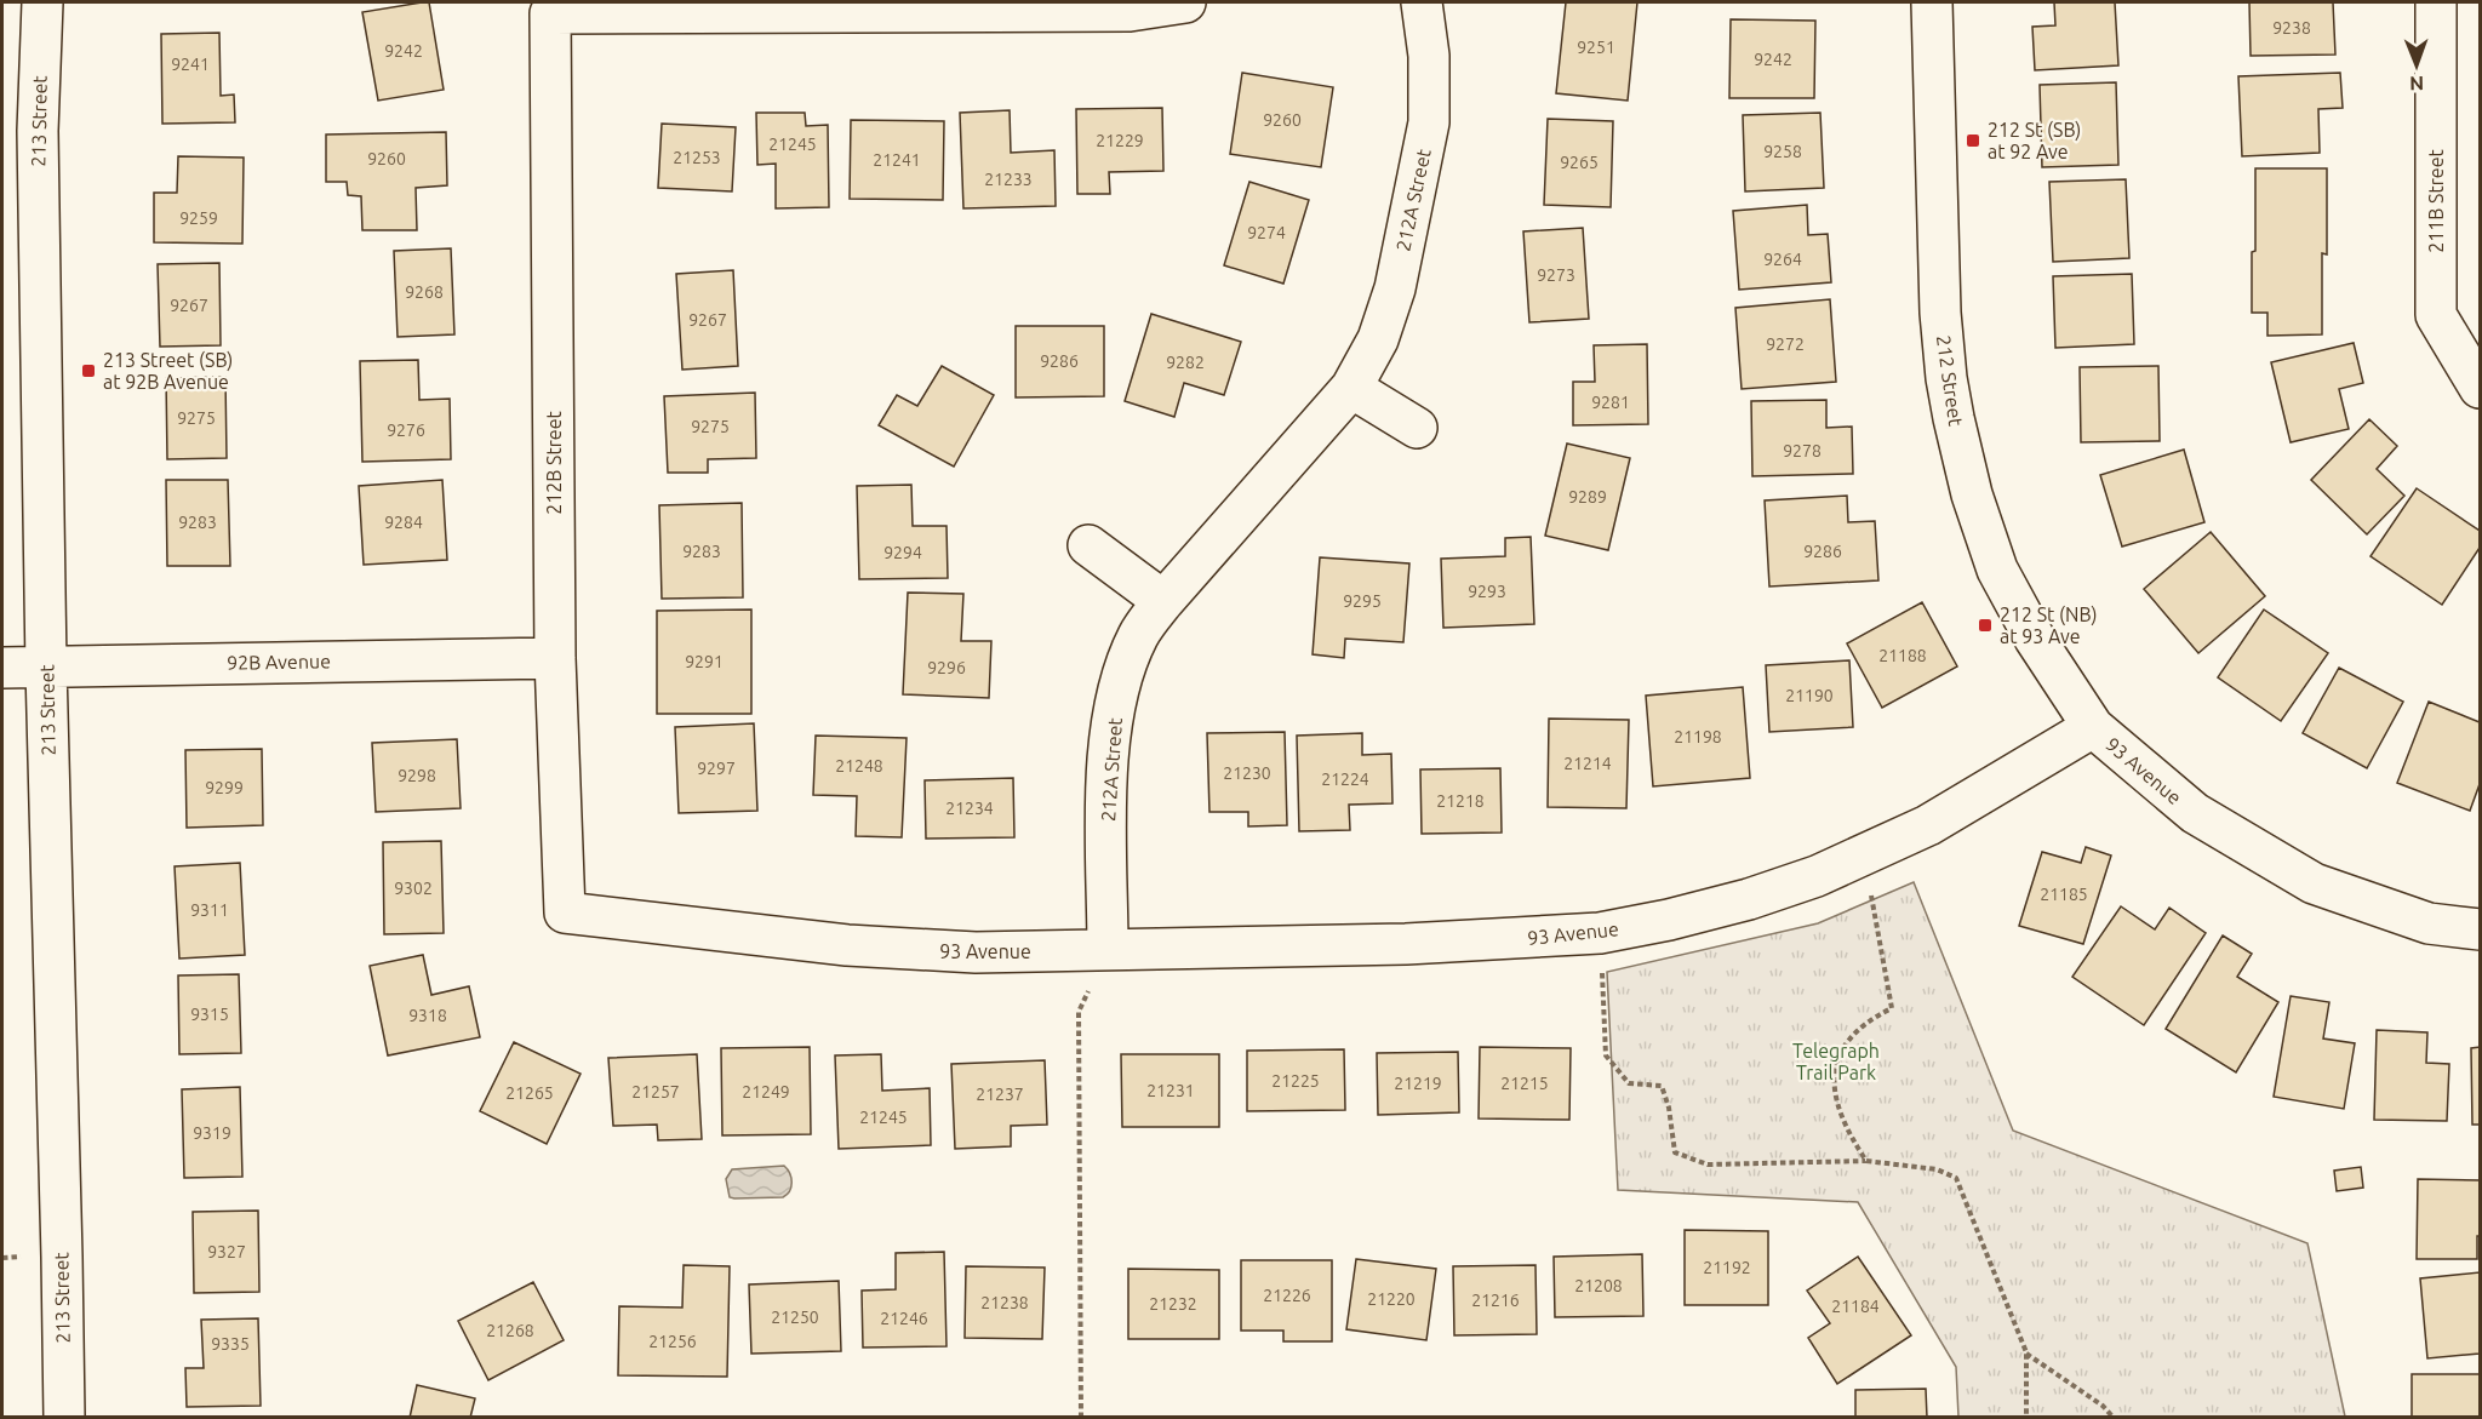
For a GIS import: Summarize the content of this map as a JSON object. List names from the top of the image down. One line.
{"streets":{"street":["213 Street","212A Street","211B Street","212 Street","212B Street","92B Avenue","93 Avenue"]},"crossings":[["213 Street","92B Avenue"],["212A Street","93 Avenue"],["212 Street","93 Avenue"],["212B Street","92B Avenue"],["212B Street","93 Avenue"]],"parks":["Telegraph Trail Park"],"places":{"transit":["212 St (SB) at 92 Ave","213 Street (SB) at 92B Avenue","212 St (NB) at 93 Ave"]},"house_numbers":["9238","9251","9242","9242","9241","9260","21229","21245","9258","21253","9260","21241","9265","21233","9259","9274","9264","9273","9268","9267","9267","9272","9286","9282","9281","9275","9275","9276","9278","9289","9283","9284","9283","9286","9294","9293","9295","21188","9291","9296","21190","21198","21214","21248","9297","21230","9298","21224","9299","21218","21234","9302","21185","9311","9315","9318","21225","21219","21215","21231","21257","21249","21265","21237","21245","9319","9327","21192","21208","21226","21220","21216","21238","21232","21184","21250","21246","21268","21256","9335"],"north":"bottom"}
